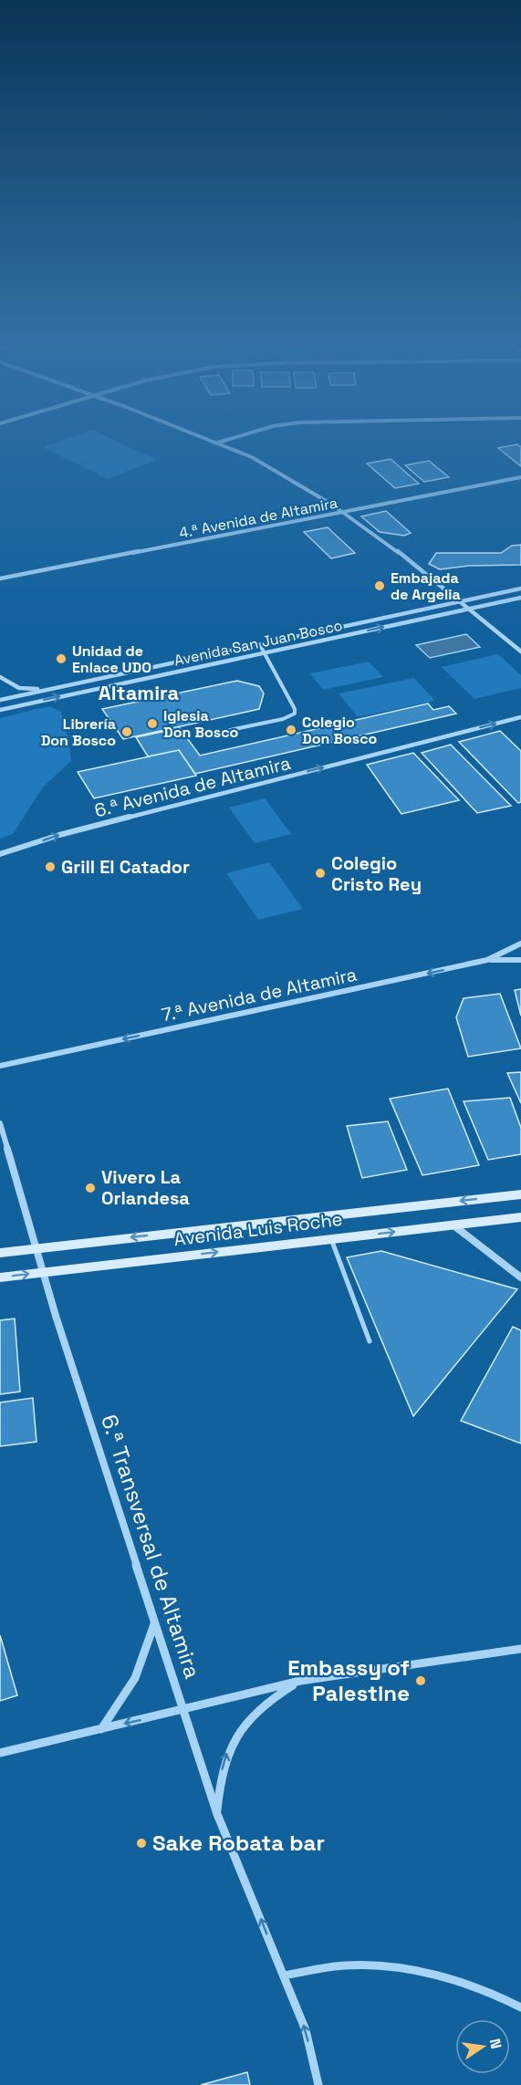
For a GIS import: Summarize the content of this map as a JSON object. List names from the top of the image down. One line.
{"streets":{"main road":["Avenida Luis Roche"],"street":["4.ª Avenida de Altamira","Avenida San Juan Bosco","6.ª Avenida de Altamira","7.ª Avenida de Altamira","6.ª Transversal de Altamira"]},"crossings":[["Avenida Luis Roche","6.ª Transversal de Altamira"]],"one_way":["6.ª Avenida de Altamira","7.ª Avenida de Altamira"],"districts":["Altamira"],"places":["Embajada de Argelia","Unidad de Enlace UDO","Iglesia Don Bosco","Colegio Don Bosco","Librería Don Bosco","Grill El Catador","Colegio Cristo Rey","Vivero La Orlandesa","Embassy of Palestine","Sake Robata bar"],"north":"right"}
